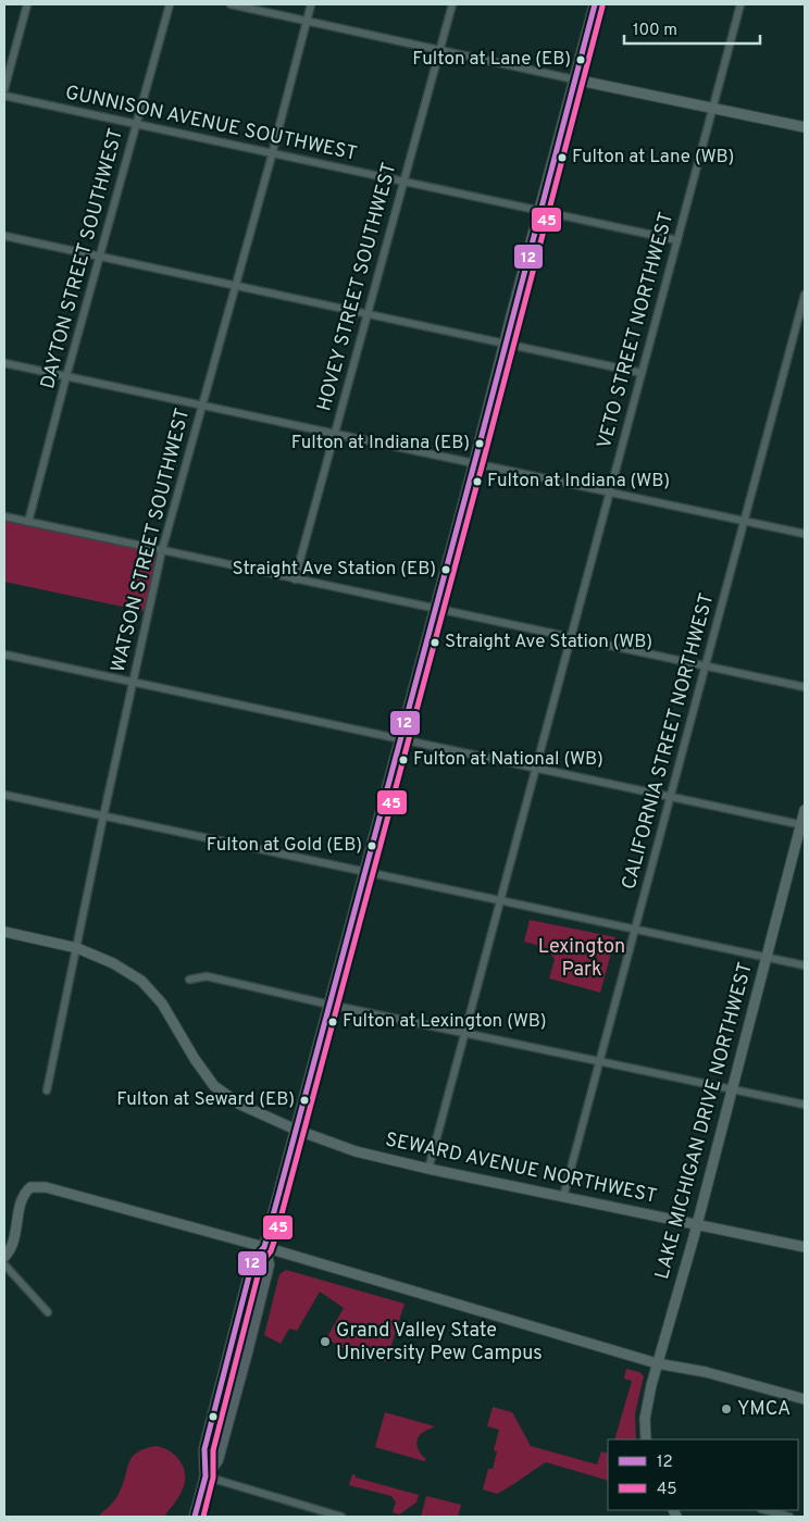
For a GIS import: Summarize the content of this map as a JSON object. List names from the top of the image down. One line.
{"streets":{"street":["GUNNISON AVENUE SOUTHWEST","DAYTON STREET SOUTHWEST","HOVEY STREET SOUTHWEST","VETO STREET NORTHWEST","WATSON STREET SOUTHWEST","CALIFORNIA STREET NORTHWEST","LAKE MICHIGAN DRIVE NORTHWEST","SEWARD AVENUE NORTHWEST"]},"crossings":[["GUNNISON AVENUE SOUTHWEST","DAYTON STREET SOUTHWEST"],["GUNNISON AVENUE SOUTHWEST","HOVEY STREET SOUTHWEST"],["GUNNISON AVENUE SOUTHWEST","VETO STREET NORTHWEST"],["GUNNISON AVENUE SOUTHWEST","WATSON STREET SOUTHWEST"],["VETO STREET NORTHWEST","SEWARD AVENUE NORTHWEST"],["WATSON STREET SOUTHWEST","SEWARD AVENUE NORTHWEST"],["CALIFORNIA STREET NORTHWEST","SEWARD AVENUE NORTHWEST"],["LAKE MICHIGAN DRIVE NORTHWEST","SEWARD AVENUE NORTHWEST"]],"parks":["Lexington Park"],"places":["Fulton at Lane (EB)","Fulton at Lane (WB)","Fulton at Indiana (EB)","Fulton at Indiana (WB)","Straight Ave Station (EB)","Straight Ave Station (WB)","Fulton at National (WB)","Fulton at Gold (EB)","Fulton at Lexington (WB)","Fulton at Seward (EB)","Grand Valley State University Pew Campus","YMCA"],"lines":["transit line 12","transit line 45"],"legend":["12","45"],"scale_bar":"100 m"}
